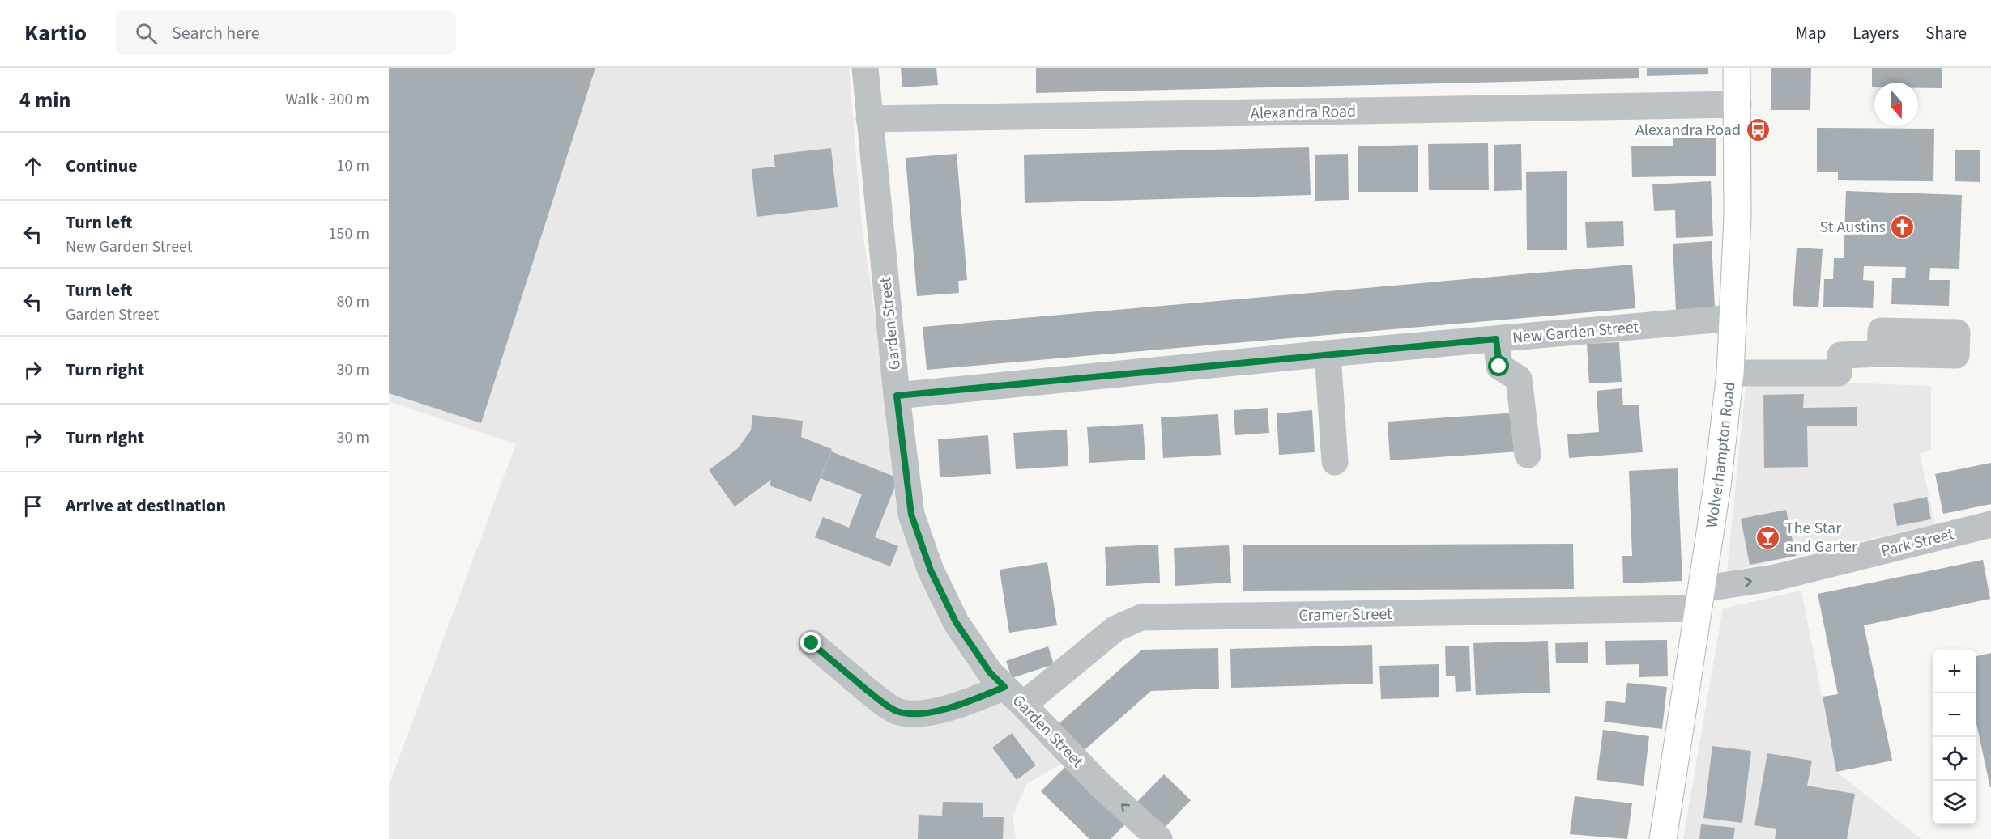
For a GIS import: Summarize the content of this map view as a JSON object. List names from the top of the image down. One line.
{"streets":{"highway":["Wolverhampton Road"],"street":["Alexandra Road","Garden Street","New Garden Street","Park Street","Cramer Street"]},"crossings":[["Alexandra Road","Garden Street"],["Alexandra Road","Wolverhampton Road"],["Garden Street","New Garden Street"],["Garden Street","Cramer Street"],["New Garden Street","Wolverhampton Road"],["Wolverhampton Road","Park Street"],["Wolverhampton Road","Cramer Street"],["Park Street","Cramer Street"]],"places":{"bus stop":["Alexandra Road"],"church":["St Austins"],"bar":["The Star and Garter"]},"north":"bottom","page":{"header":"Kartio","search":"Search here","nav":["Map","Layers","Share"],"heading":["4 min","Walk · 300 m"],"list":[["Continue","10 m"],["Turn left","New Garden Street","150 m"],["Turn left","Garden Street","80 m"],["Turn right","30 m"],["Turn right","30 m"],"Arrive at destination"],"map_buttons":["+","−"]}}
